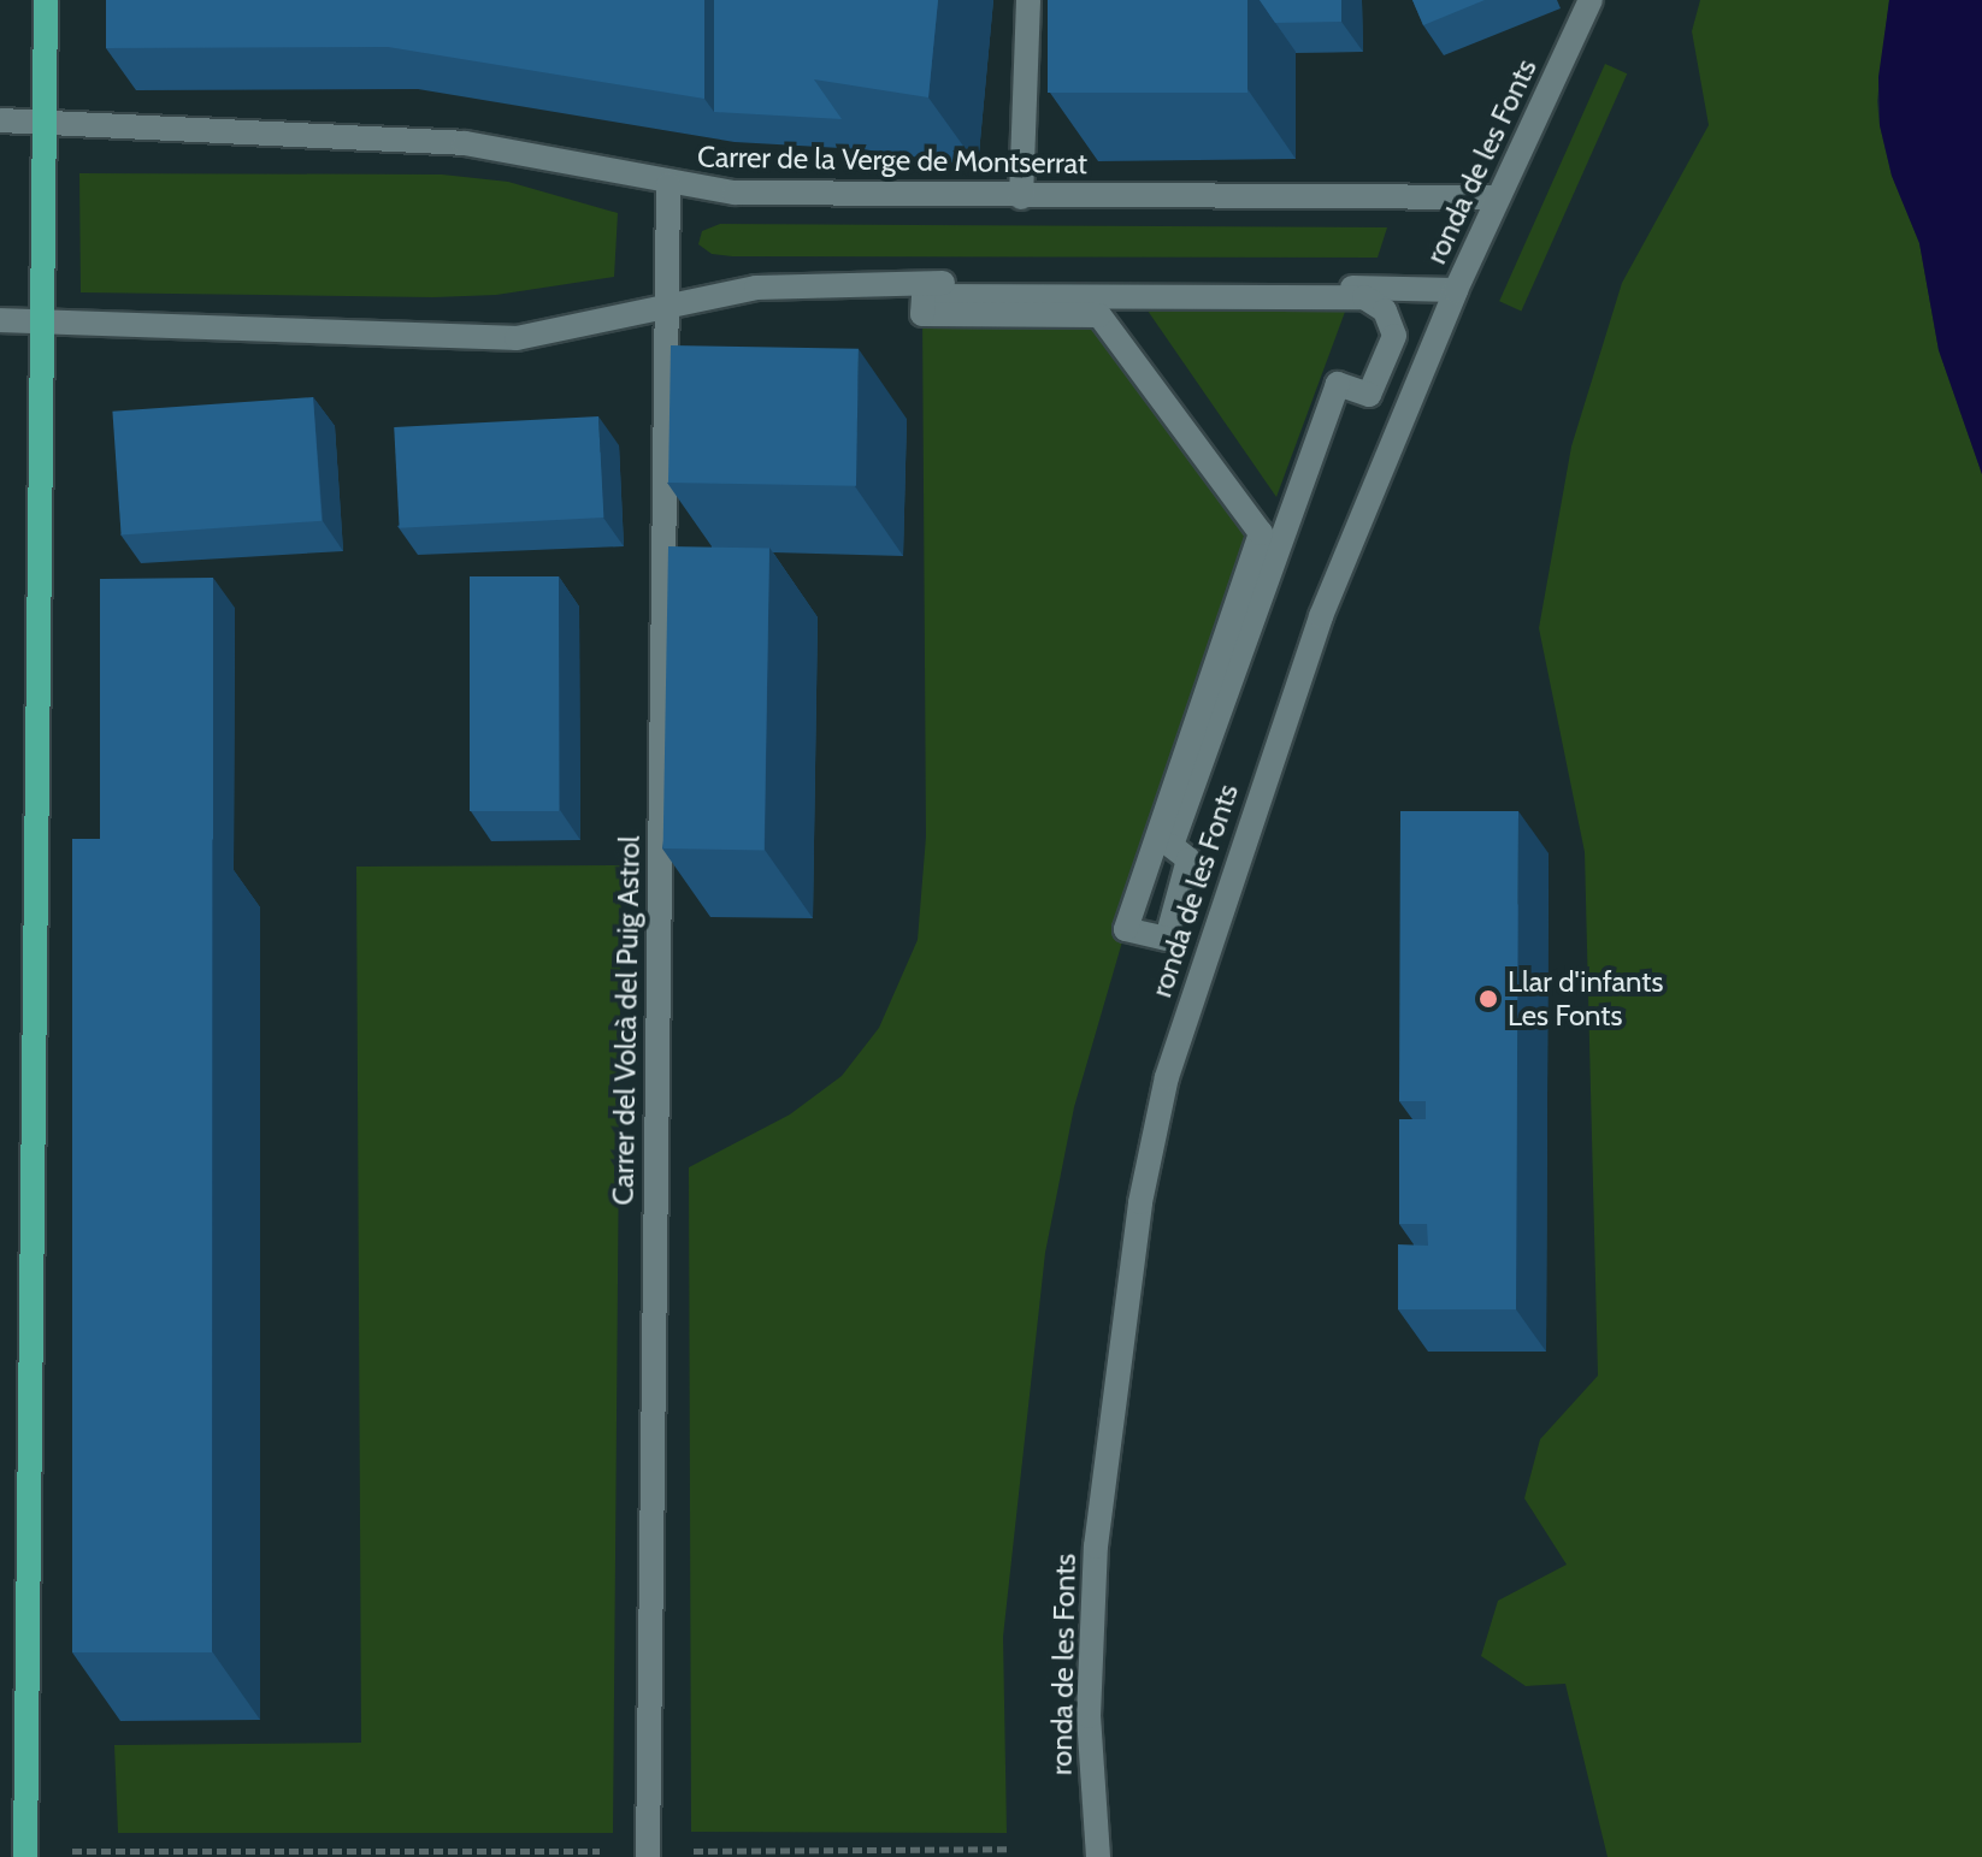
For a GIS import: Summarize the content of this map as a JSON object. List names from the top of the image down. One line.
{"streets":{"street":["Carrer de la Verge de Montserrat","ronda de les Fonts","Carrer del Volcà del Puig Astrol"]},"crossings":[["Carrer de la Verge de Montserrat","ronda de les Fonts"],["Carrer de la Verge de Montserrat","Carrer del Volcà del Puig Astrol"]],"places":["Llar d'infants Les Fonts"]}
